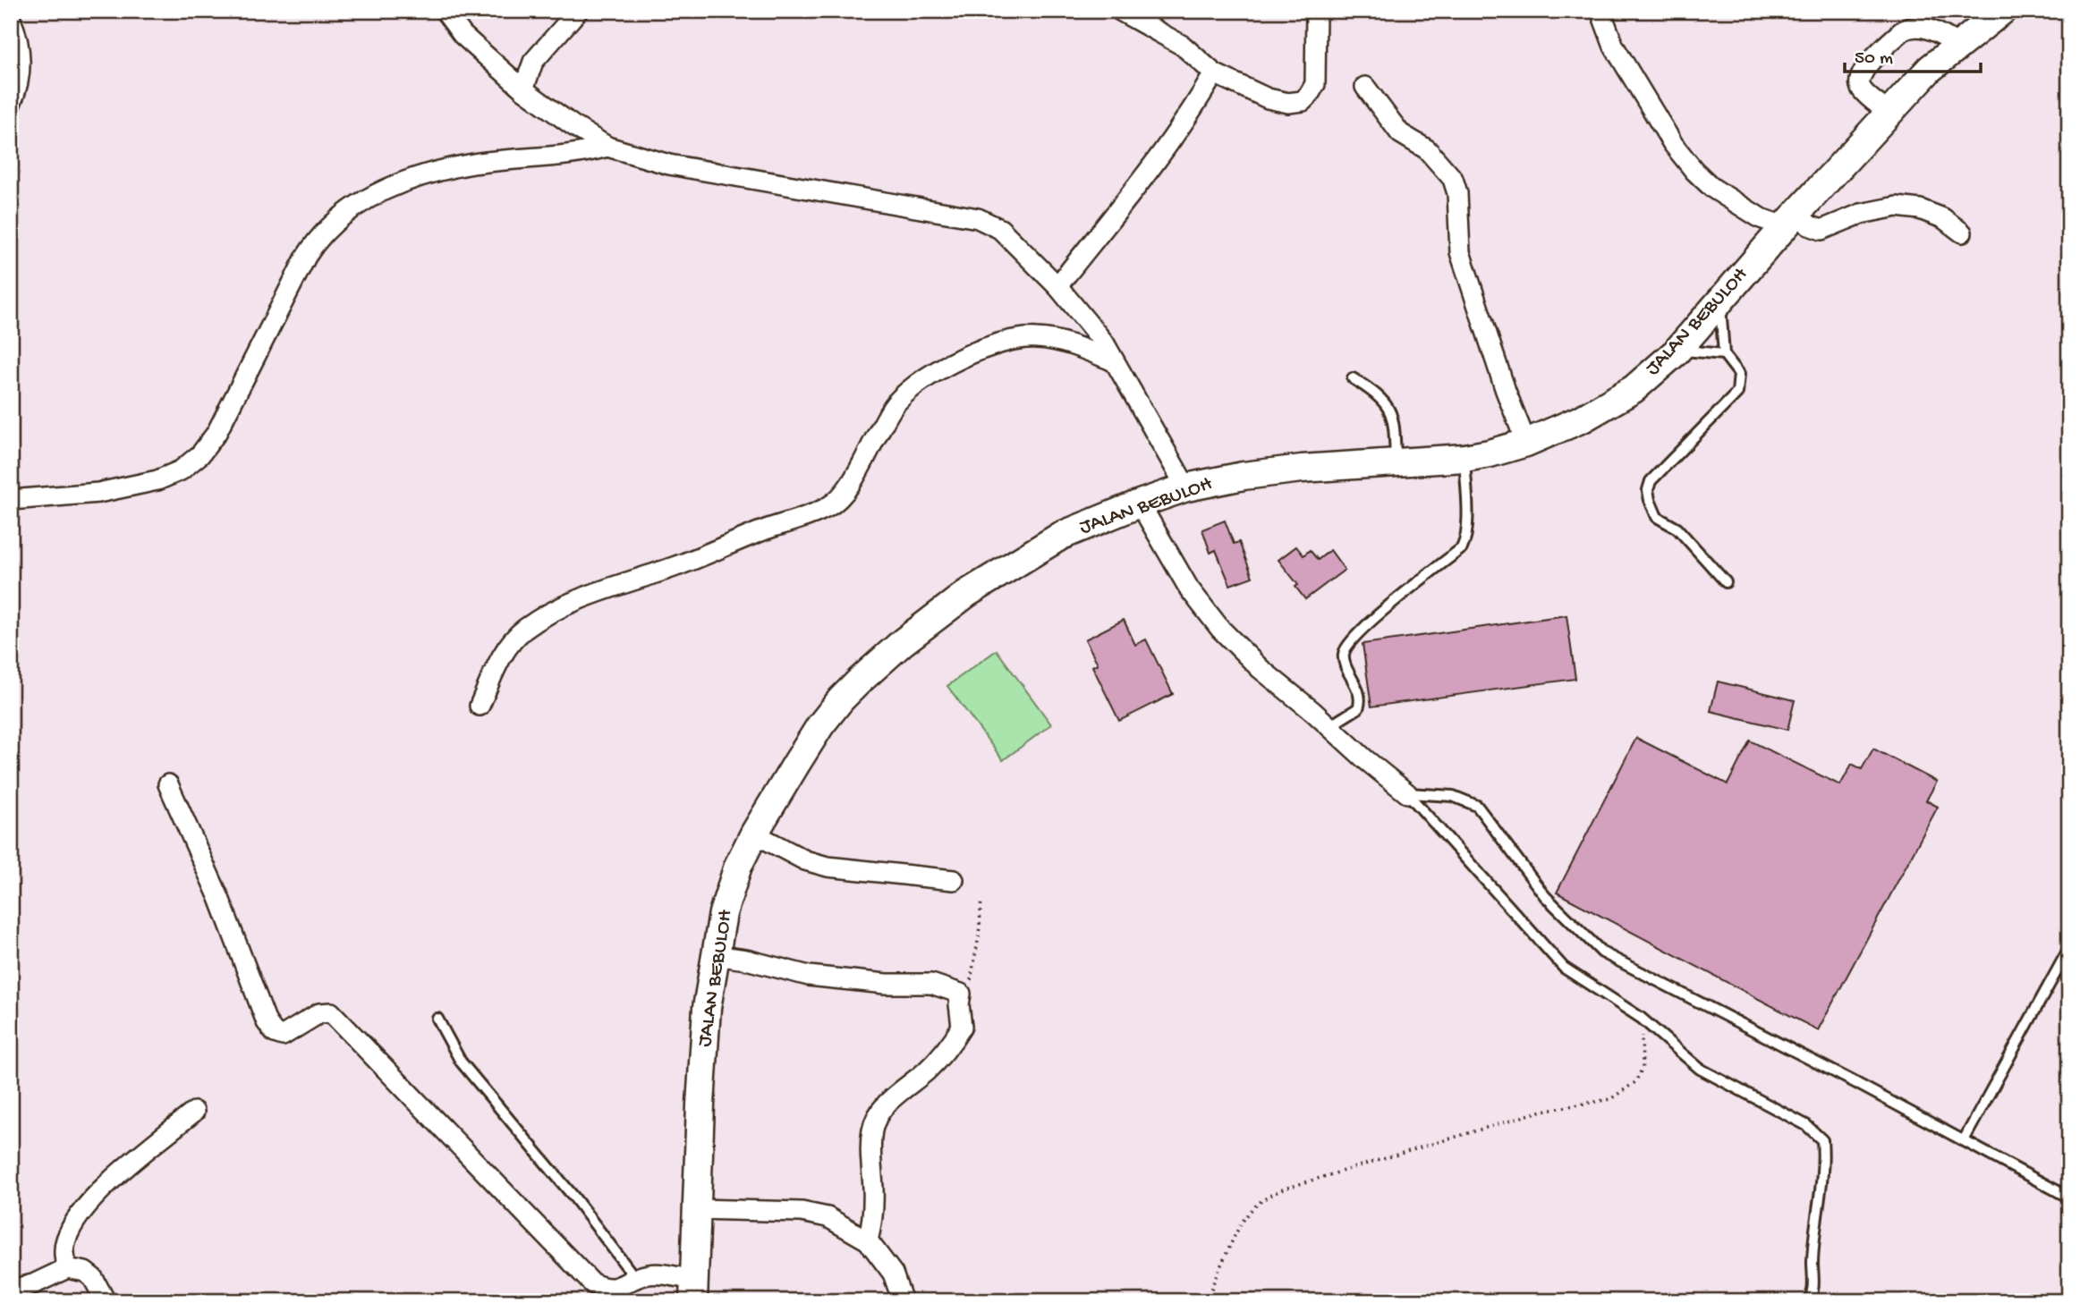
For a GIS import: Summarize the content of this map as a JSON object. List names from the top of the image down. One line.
{"streets":{"main road":["JALAN BEBULOH"]},"scale_bar":"50 m"}
